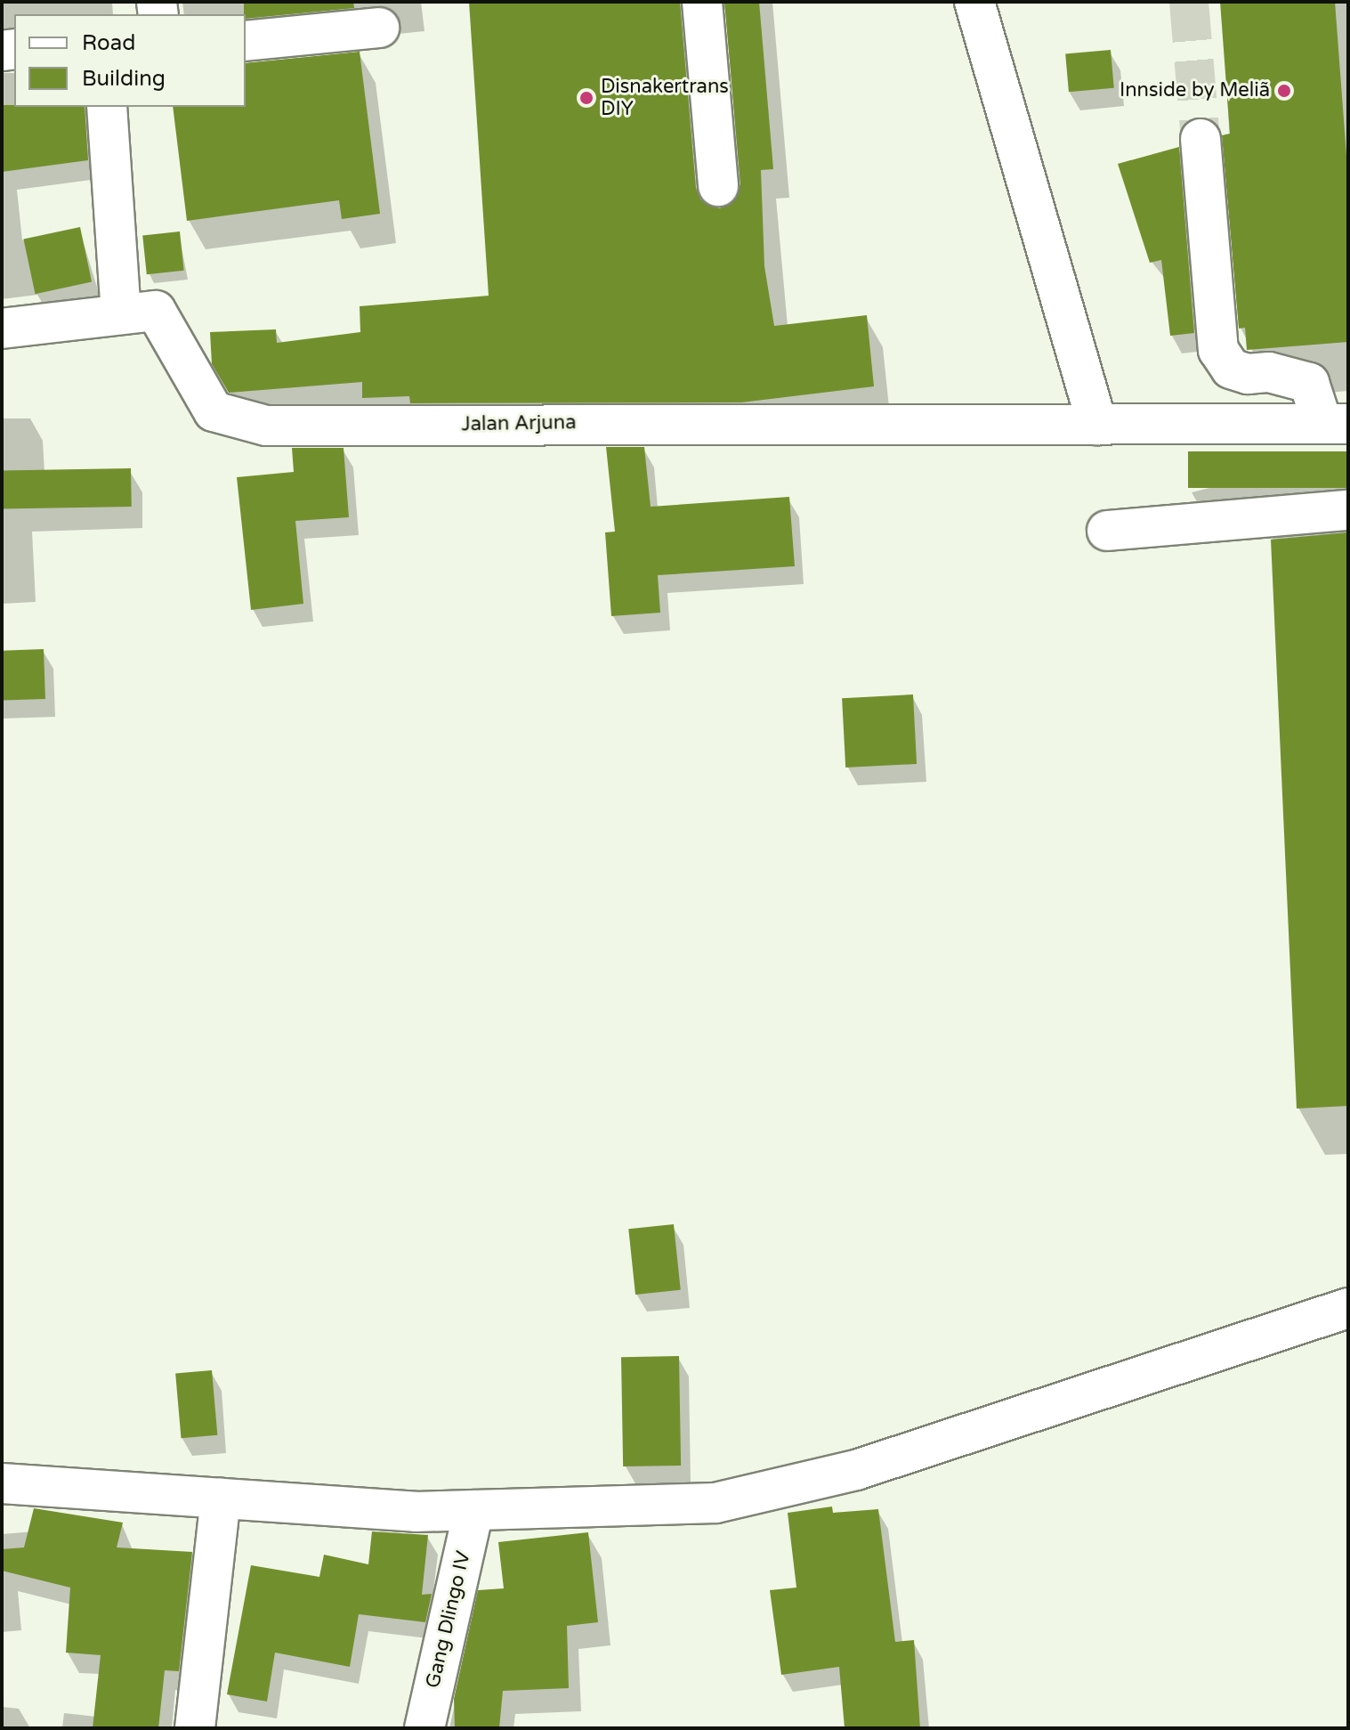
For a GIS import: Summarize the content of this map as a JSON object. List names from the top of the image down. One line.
{"streets":{"street":["Jalan Arjuna","Gang Dlingo IV"]},"places":["Innside by Meliã","Disnakertrans DIY"],"legend":["Road","Building"]}
